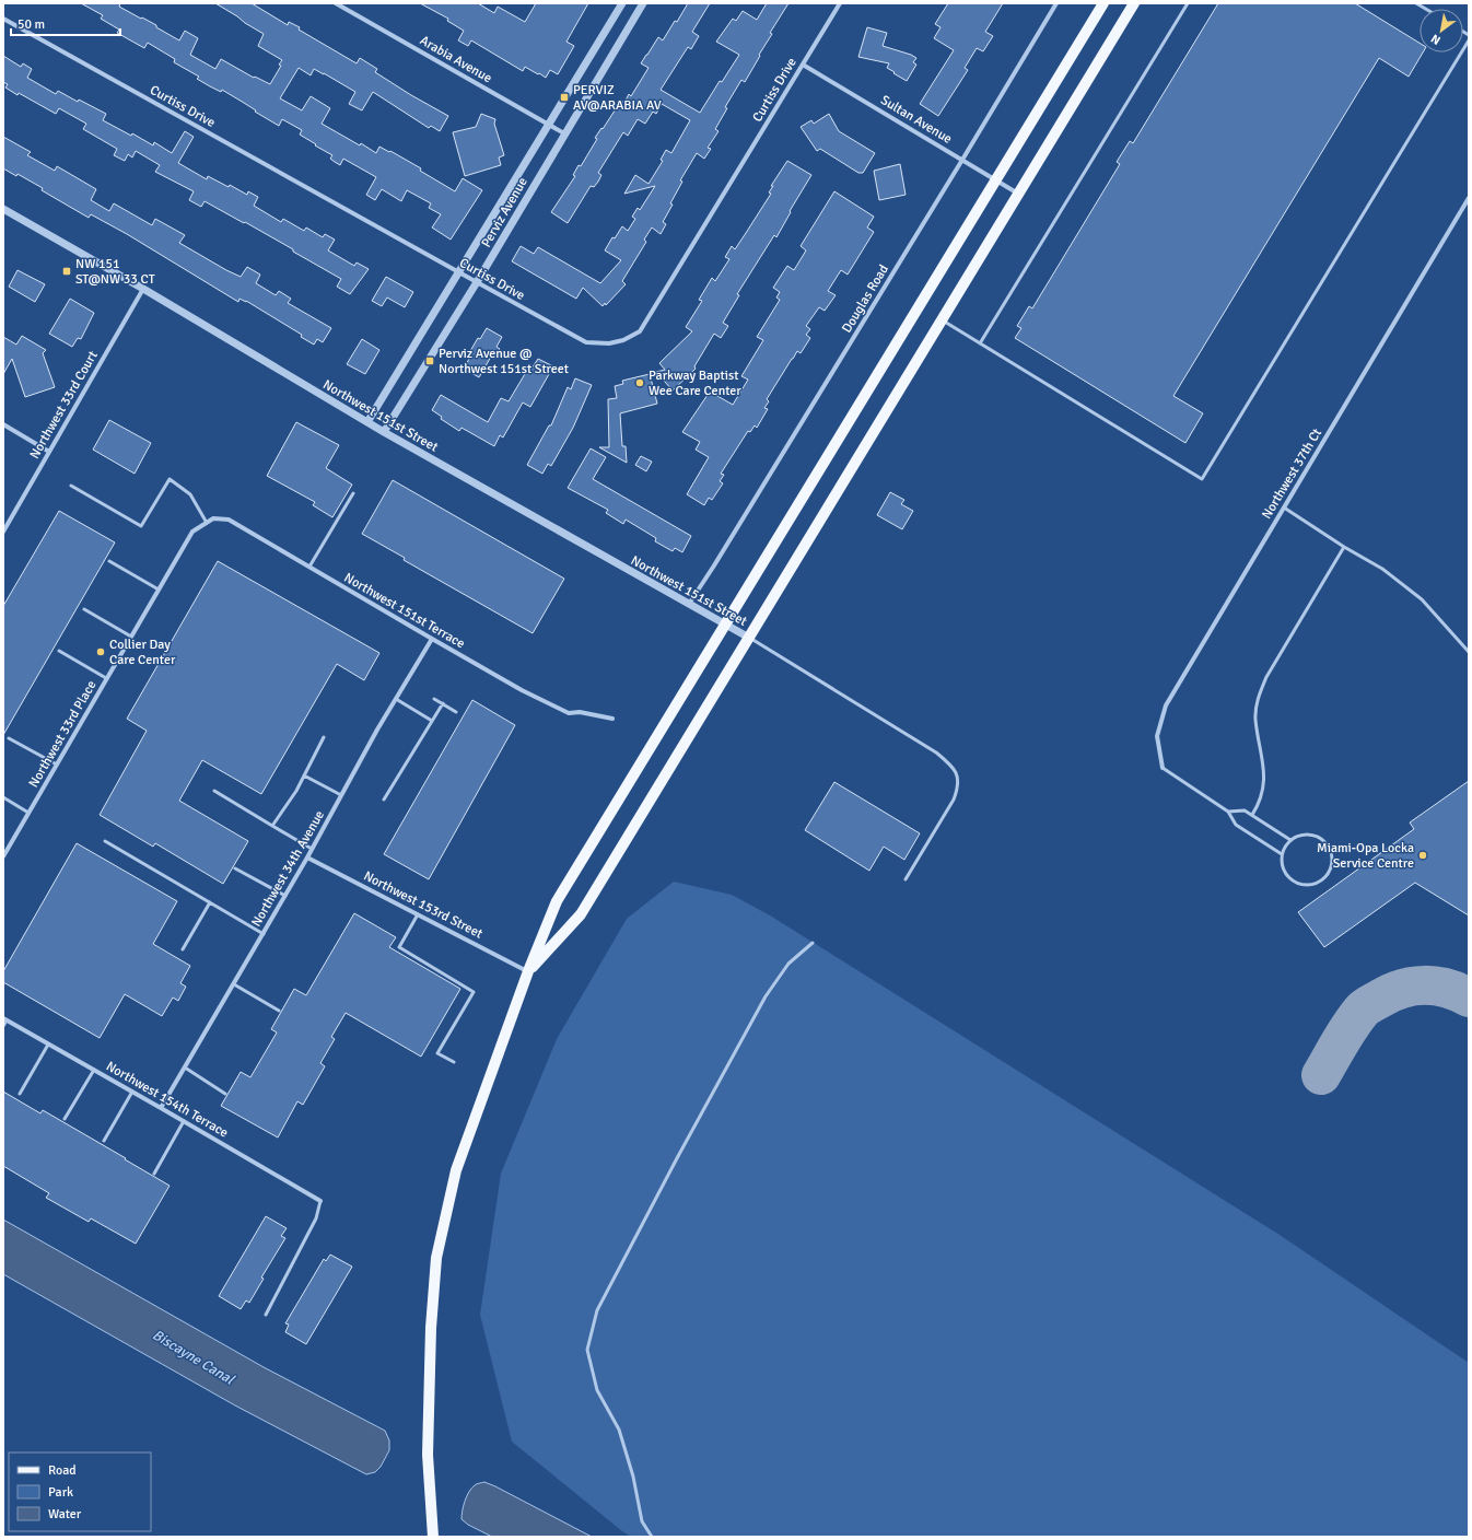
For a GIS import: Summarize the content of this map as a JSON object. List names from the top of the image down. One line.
{"streets":{"street":["Arabia Avenue","Curtiss Drive","Sultan Avenue","Perviz Avenue","Douglas Road","Northwest 33rd Court","Northwest 151st Street","Northwest 37th Ct","Northwest 151st Terrace","Northwest 33rd Place","Northwest 34th Avenue","Northwest 153rd Street","Northwest 154th Terrace"]},"crossings":[["Arabia Avenue","Perviz Avenue"],["Curtiss Drive","Sultan Avenue"],["Curtiss Drive","Perviz Avenue"],["Sultan Avenue","Douglas Road"],["Perviz Avenue","Northwest 151st Street"],["Douglas Road","Northwest 151st Street"],["Northwest 33rd Court","Northwest 151st Street"],["Northwest 151st Terrace","Northwest 33rd Place"],["Northwest 151st Terrace","Northwest 34th Avenue"],["Northwest 34th Avenue","Northwest 153rd Street"],["Northwest 34th Avenue","Northwest 154th Terrace"]],"water":["Biscayne Canal"],"places":{"transit":["PERVIZ AV@ARABIA AV","NW 151 ST@NW 33 CT","Perviz Avenue @ Northwest 151st Street"],"other":["Parkway Baptist Wee Care Center","Collier Day Care Center","Miami-Opa Locka Service Centre"]},"legend":["Road","Park","Water"],"scale_bar":"50 m","north":"bottom left"}
